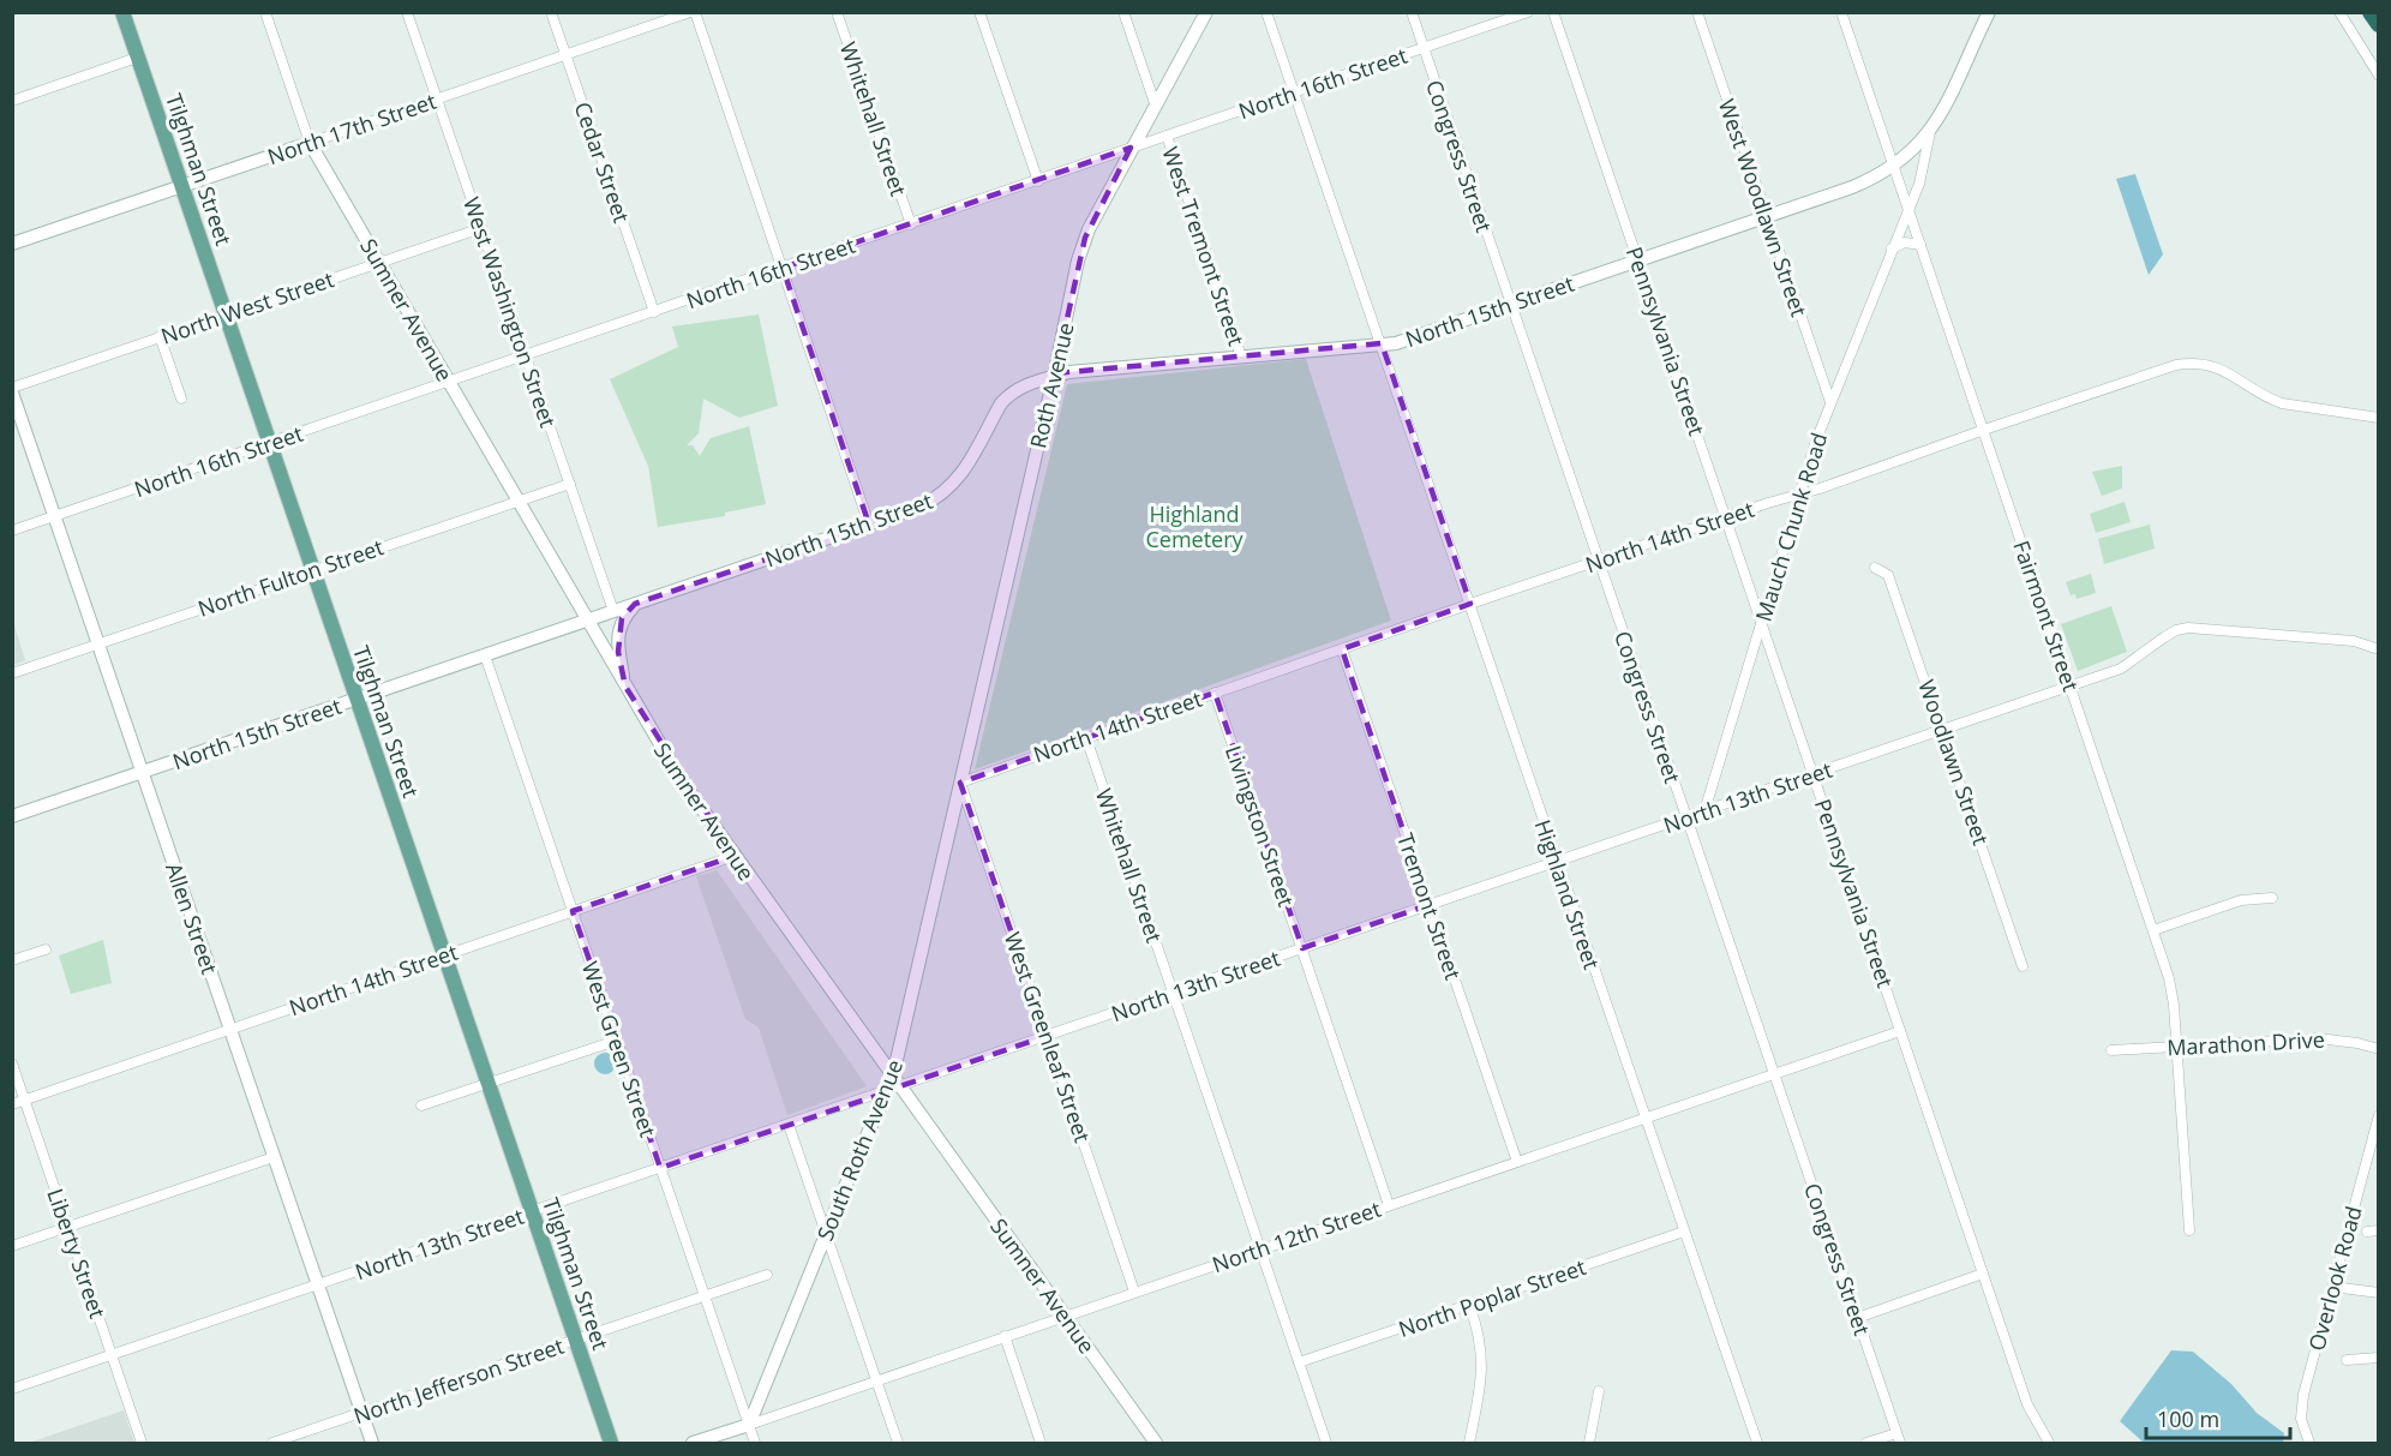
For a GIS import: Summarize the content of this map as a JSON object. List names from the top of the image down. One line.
{"streets":{"main road":["North 17th Street","Tilghman Street","Sumner Avenue","North 15th Street","Roth Avenue","Mauch Chunk Road","Allen Street","South Roth Avenue","North 12th Street"],"street":["North 16th Street","Whitehall Street","Congress Street","Cedar Street","West Woodlawn Street","West Tremont Street","North West Street","West Washington Street","Pennsylvania Street","North 14th Street","North Fulton Street","Fairmont Street","Woodlawn Street","North 13th Street","Livingston Street","Highland Street","Tremont Street","West Greenleaf Street","Marathon Drive","West Green Street","Liberty Street","Overlook Road","North Poplar Street","North Jefferson Street"]},"crossings":[["North 16th Street","Whitehall Street"],["North 16th Street","Congress Street"],["North 16th Street","Cedar Street"],["North 16th Street","Tilghman Street"],["North 16th Street","West Tremont Street"],["North 16th Street","Sumner Avenue"],["North 16th Street","West Washington Street"],["North 16th Street","Roth Avenue"],["North 16th Street","Highland Street"],["North 16th Street","Allen Street"],["Whitehall Street","North 14th Street"],["Whitehall Street","North 13th Street"],["Whitehall Street","North 12th Street"],["Whitehall Street","North Poplar Street"],["North 17th Street","Cedar Street"],["North 17th Street","Tilghman Street"],["North 17th Street","Sumner Avenue"],["North 17th Street","West Washington Street"],["Congress Street","North 15th Street"],["Congress Street","North 14th Street"],["Congress Street","North 13th Street"],["Congress Street","North 12th Street"],["Tilghman Street","North West Street"],["Tilghman Street","North 15th Street"],["Tilghman Street","North 14th Street"],["Tilghman Street","North Fulton Street"],["Tilghman Street","North 13th Street"],["Tilghman Street","North Jefferson Street"],["West Woodlawn Street","North 15th Street"],["West Woodlawn Street","Mauch Chunk Road"],["West Tremont Street","North 15th Street"],["North West Street","Sumner Avenue"],["North West Street","West Washington Street"],["North West Street","Allen Street"],["Sumner Avenue","North 15th Street"],["Sumner Avenue","North 14th Street"],["Sumner Avenue","North Fulton Street"],["Sumner Avenue","North 13th Street"],["Sumner Avenue","South Roth Avenue"],["Sumner Avenue","North 12th Street"],["North 15th Street","West Washington Street"],["North 15th Street","Pennsylvania Street"],["North 15th Street","Roth Avenue"],["North 15th Street","Mauch Chunk Road"],["North 15th Street","Fairmont Street"],["North 15th Street","Highland Street"],["North 15th Street","Allen Street"],["North 15th Street","West Green Street"],["West Washington Street","North Fulton Street"],["Pennsylvania Street","Mauch Chunk Road"],["Pennsylvania Street","North 14th Street"],["Pennsylvania Street","North 13th Street"],["Pennsylvania Street","North 12th Street"],["Roth Avenue","North 14th Street"],["Roth Avenue","West Greenleaf Street"],["Roth Avenue","South Roth Avenue"],["Mauch Chunk Road","North 14th Street"],["Mauch Chunk Road","Fairmont Street"],["Mauch Chunk Road","North 13th Street"],["North 14th Street","Fairmont Street"],["North 14th Street","Livingston Street"],["North 14th Street","Highland Street"],["North 14th Street","Tremont Street"],["North 14th Street","Allen Street"],["North 14th Street","West Greenleaf Street"],["North 14th Street","West Green Street"],["North 14th Street","South Roth Avenue"],["North 14th Street","Liberty Street"],["North Fulton Street","Allen Street"],["Fairmont Street","North 13th Street"],["Fairmont Street","Marathon Drive"],["Woodlawn Street","North 13th Street"],["North 13th Street","Livingston Street"],["North 13th Street","Highland Street"],["North 13th Street","Tremont Street"],["North 13th Street","Allen Street"],["North 13th Street","West Greenleaf Street"],["North 13th Street","West Green Street"],["North 13th Street","South Roth Avenue"],["North 13th Street","Liberty Street"],["Livingston Street","North 12th Street"],["Highland Street","North 12th Street"],["Highland Street","North Poplar Street"],["Tremont Street","North 12th Street"],["Allen Street","North Jefferson Street"],["West Greenleaf Street","South Roth Avenue"],["West Greenleaf Street","North 12th Street"],["West Green Street","South Roth Avenue"],["West Green Street","North 12th Street"],["West Green Street","North Jefferson Street"],["South Roth Avenue","North 12th Street"]],"parks":["Highland Cemetery"],"scale_bar":"100 m"}
